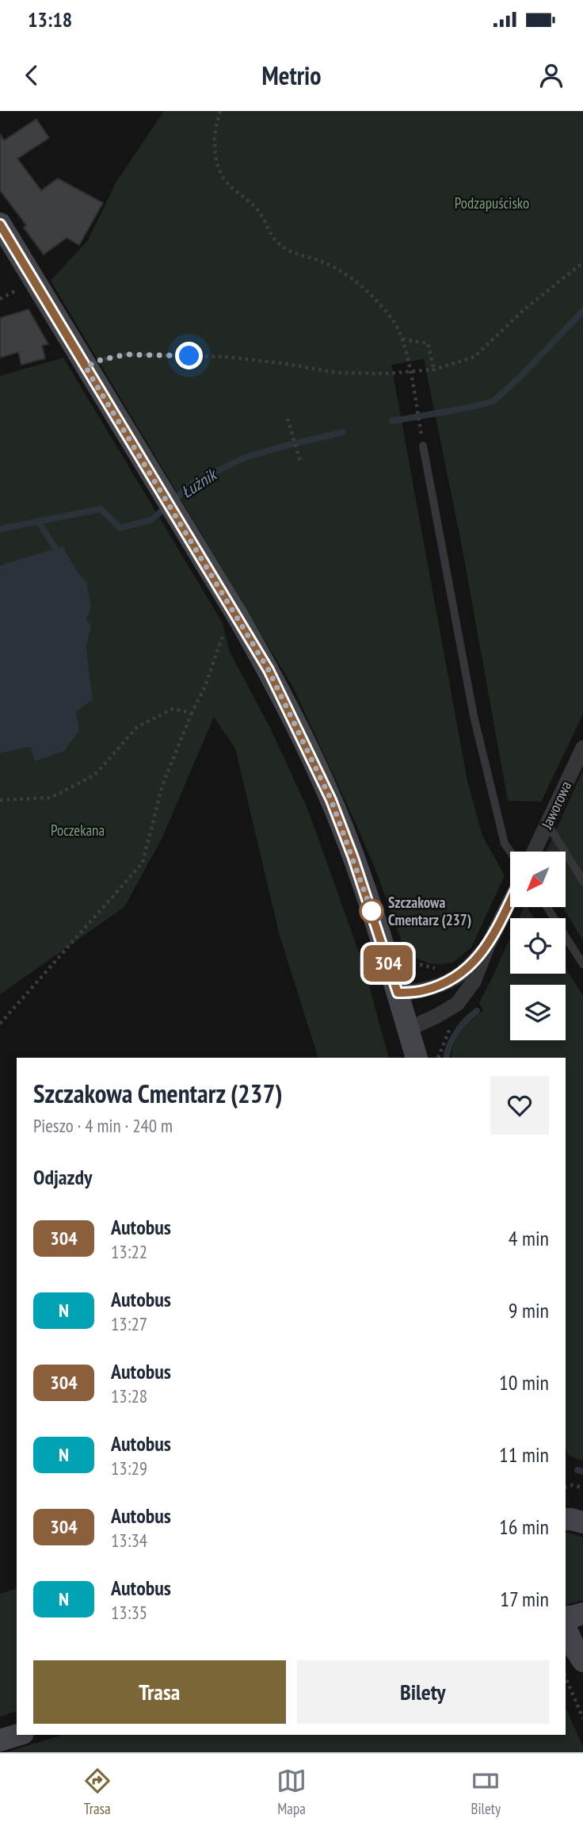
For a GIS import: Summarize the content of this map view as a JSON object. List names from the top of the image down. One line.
{"streets":{"street":["Jaworowa"]},"water":["Łużnik"],"parks":["Podzapuścisko","Poczekana"],"places":["Szczakowa Cmentarz (237)"],"lines":["bus line 304"],"north":"bottom left","page":{"status":"13:18","header":"Metrio","on_map":"304","heading":[["Szczakowa Cmentarz (237)","Pieszo · 4 min · 240 m"],"Odjazdy"],"list":[{"mark":"304","name":"Autobus","note":"13:22","value":"4 min"},{"mark":"N","name":"Autobus","note":"13:27","value":"9 min"},{"mark":"304","name":"Autobus","note":"13:28","value":"10 min"},{"mark":"N","name":"Autobus","note":"13:29","value":"11 min"},{"mark":"304","name":"Autobus","note":"13:34","value":"16 min"},{"mark":"N","name":"Autobus","note":"13:35","value":"17 min"}],"buttons":["Trasa","Bilety"],"tabs":["Trasa","Mapa","Bilety"]}}
